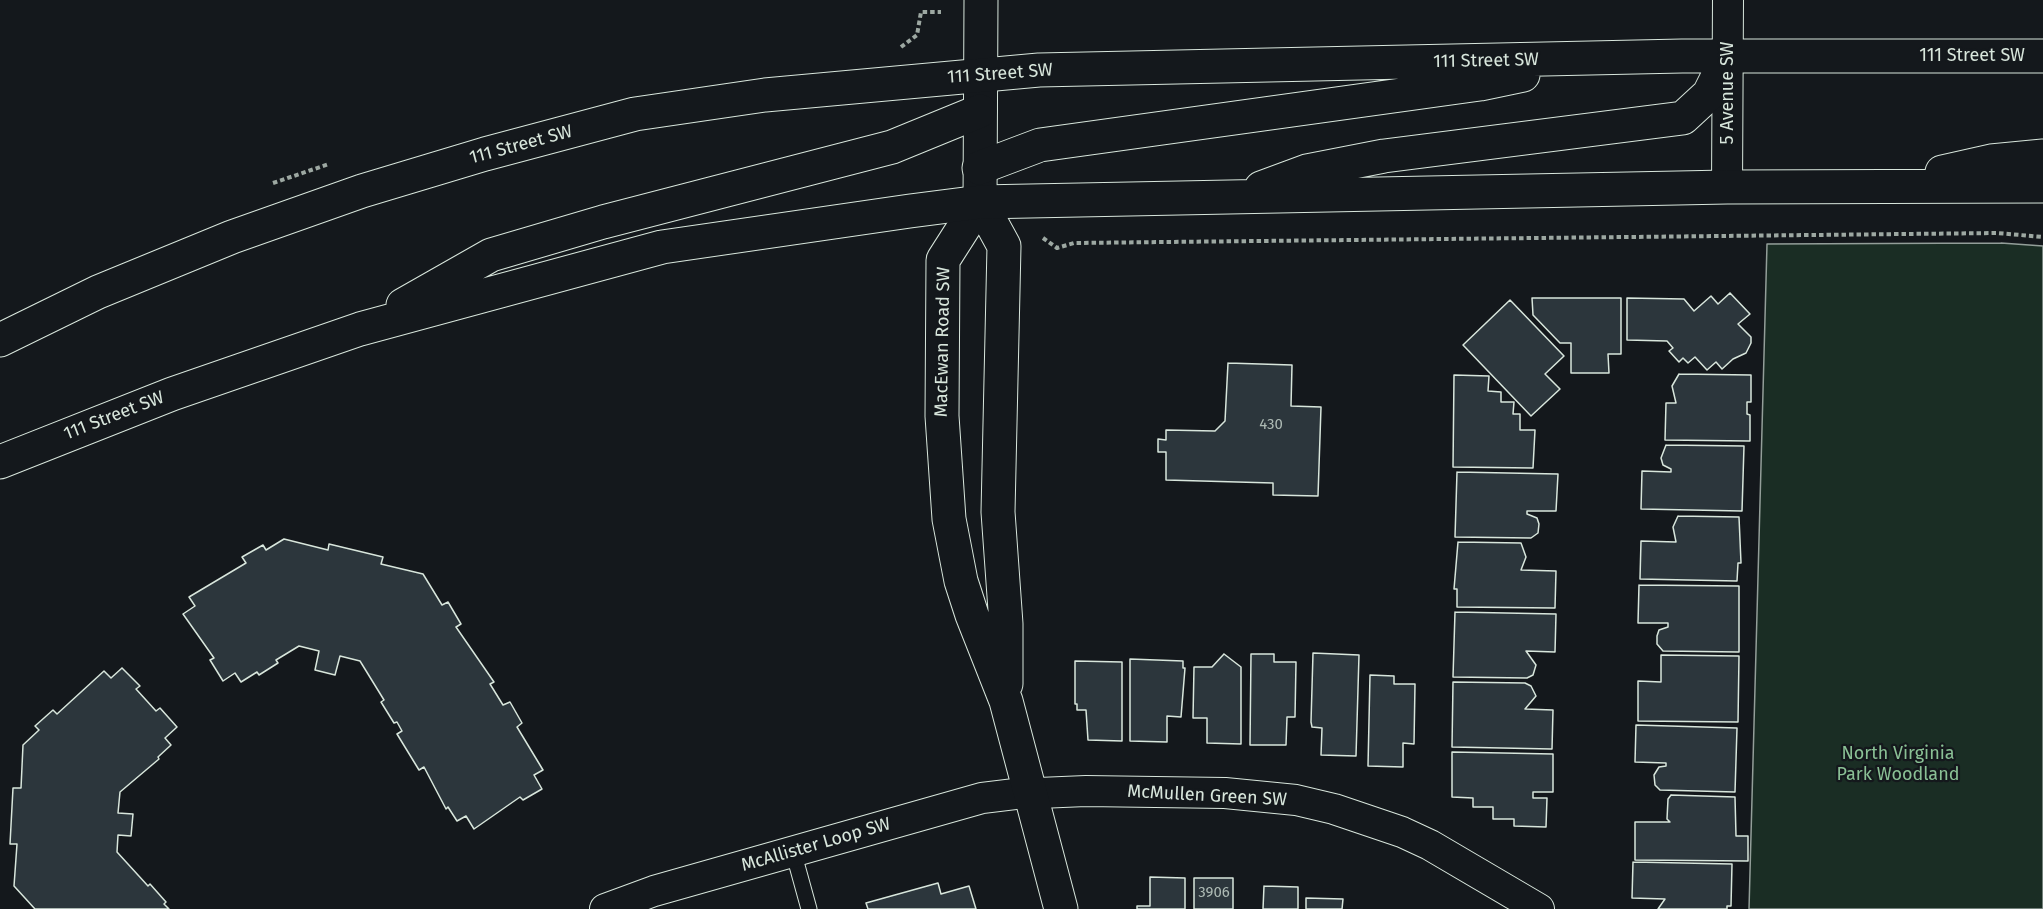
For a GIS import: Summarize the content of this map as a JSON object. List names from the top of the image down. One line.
{"streets":{"main road":["111 Street SW","MacEwan Road SW"],"street":["5 Avenue SW","McMullen Green SW","McAllister Loop SW"]},"crossings":[["111 Street SW","5 Avenue SW"],["111 Street SW","MacEwan Road SW"],["MacEwan Road SW","McMullen Green SW"],["MacEwan Road SW","McAllister Loop SW"],["McMullen Green SW","McAllister Loop SW"]],"parks":["North Virginia Park Woodland"],"house_numbers":["430","3906"]}
